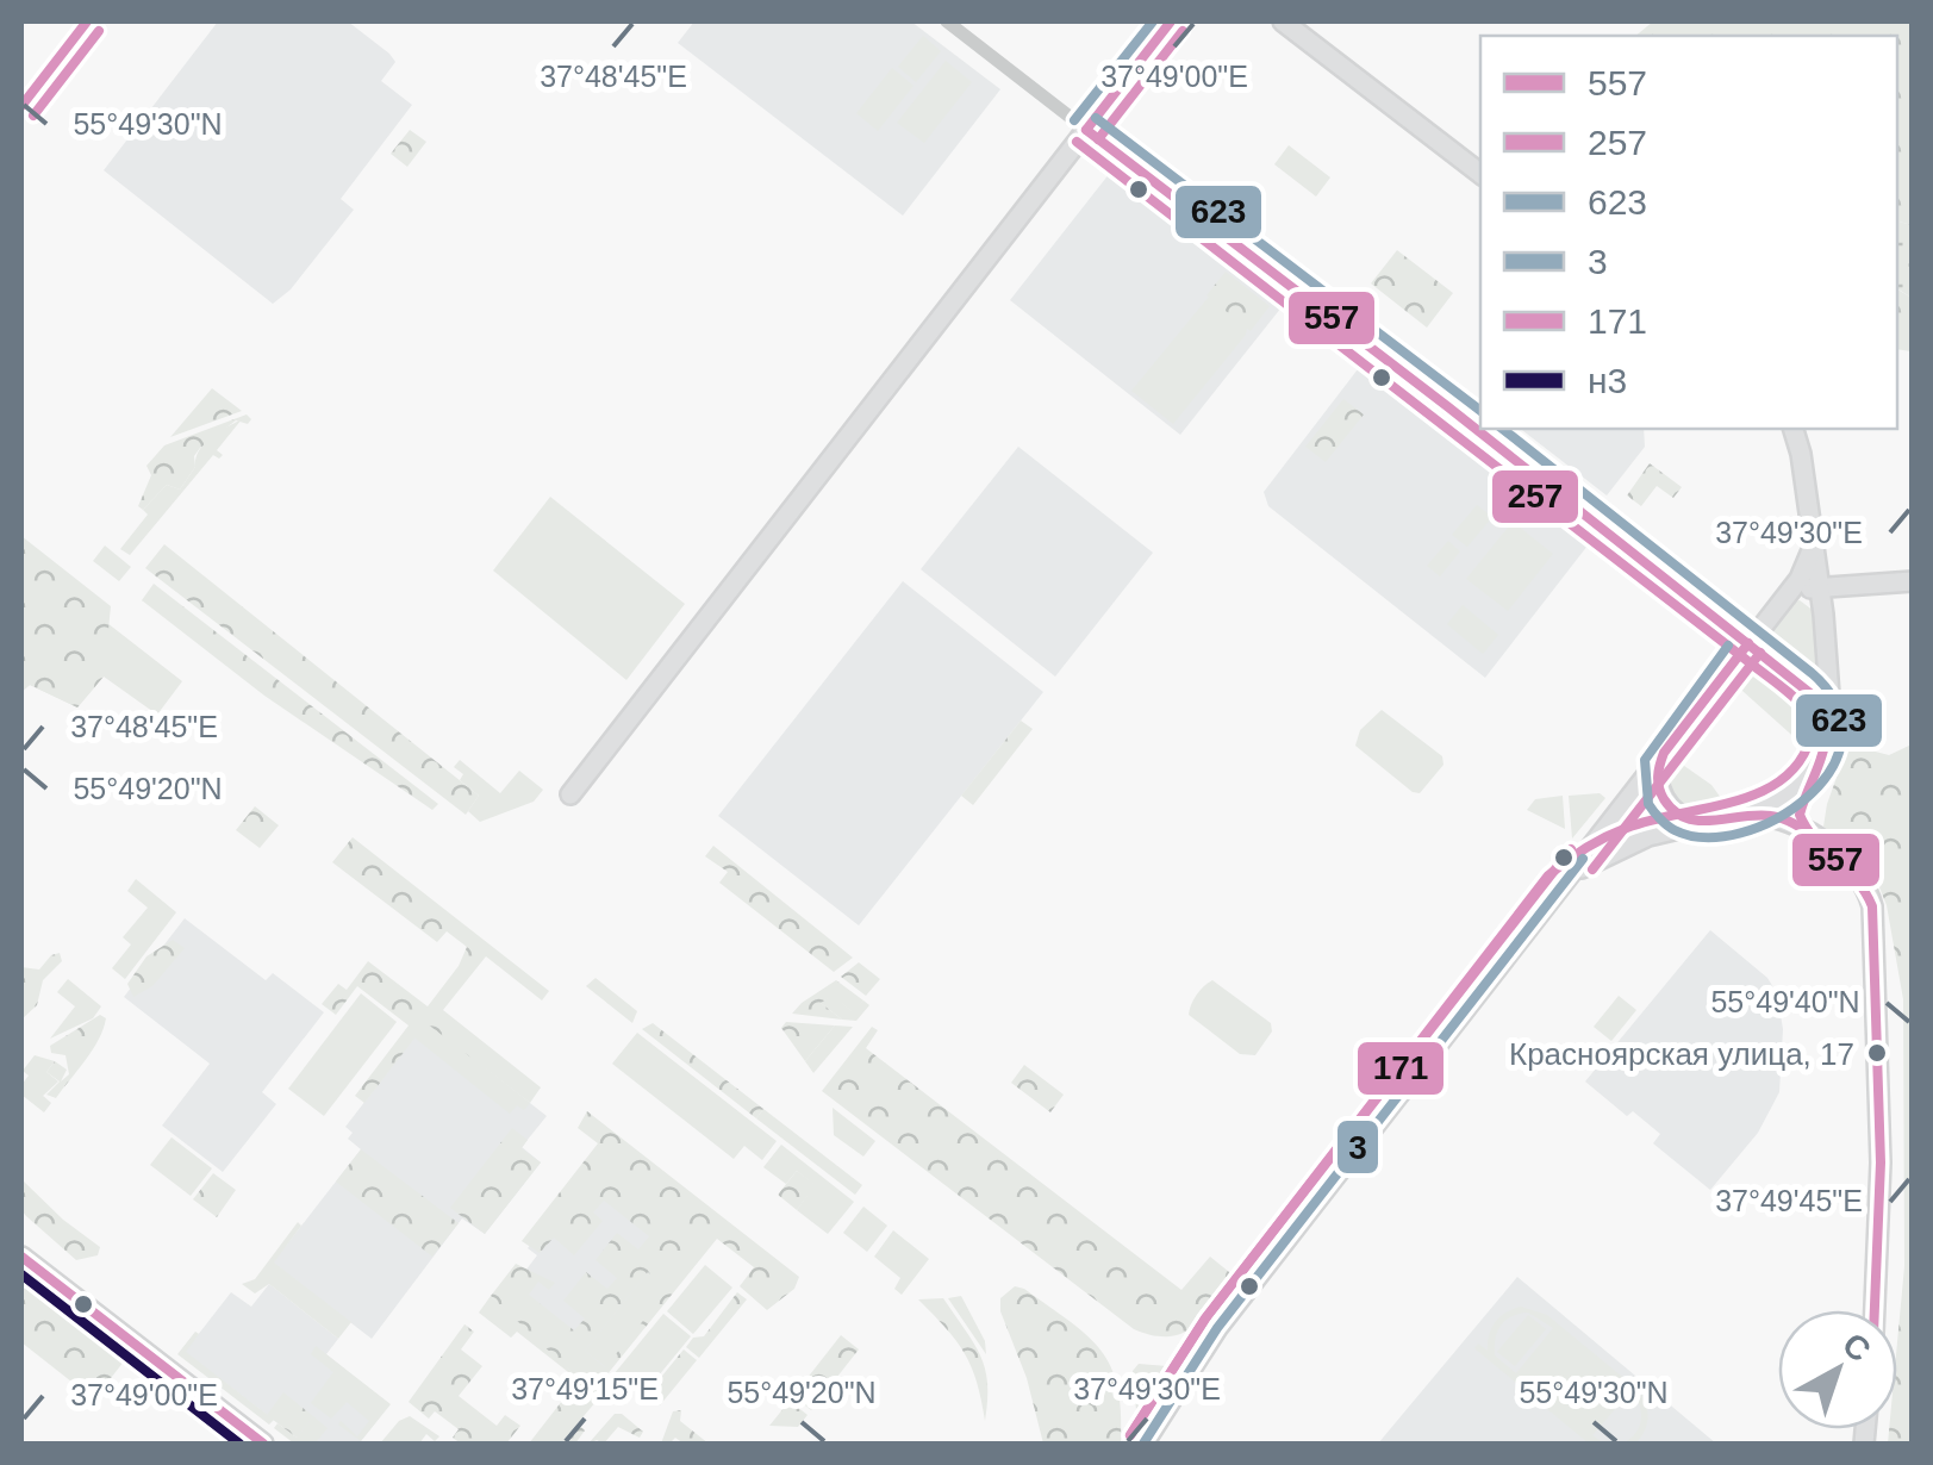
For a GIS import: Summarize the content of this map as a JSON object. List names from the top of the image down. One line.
{"places":["Красноярская улица, 17"],"lines":["transit line 557","transit line 623","transit line 257","transit line 171","transit line 3","transit line н3"],"legend":["557","257","623","3","171","н3"],"north":"top right","coordinates":["37°48'45\"E","37°49'00\"E","55°49'30\"N","37°49'30\"E","55°49'20\"N","55°49'40\"N","37°49'45\"E","37°49'15\"E"]}
